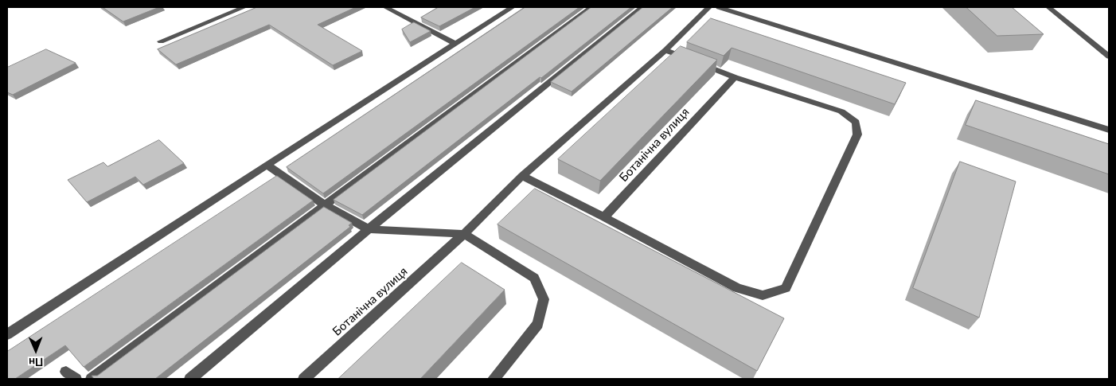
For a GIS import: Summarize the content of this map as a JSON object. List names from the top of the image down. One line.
{"streets":{"street":["Ботанічна вулиця"]},"north":"bottom"}
